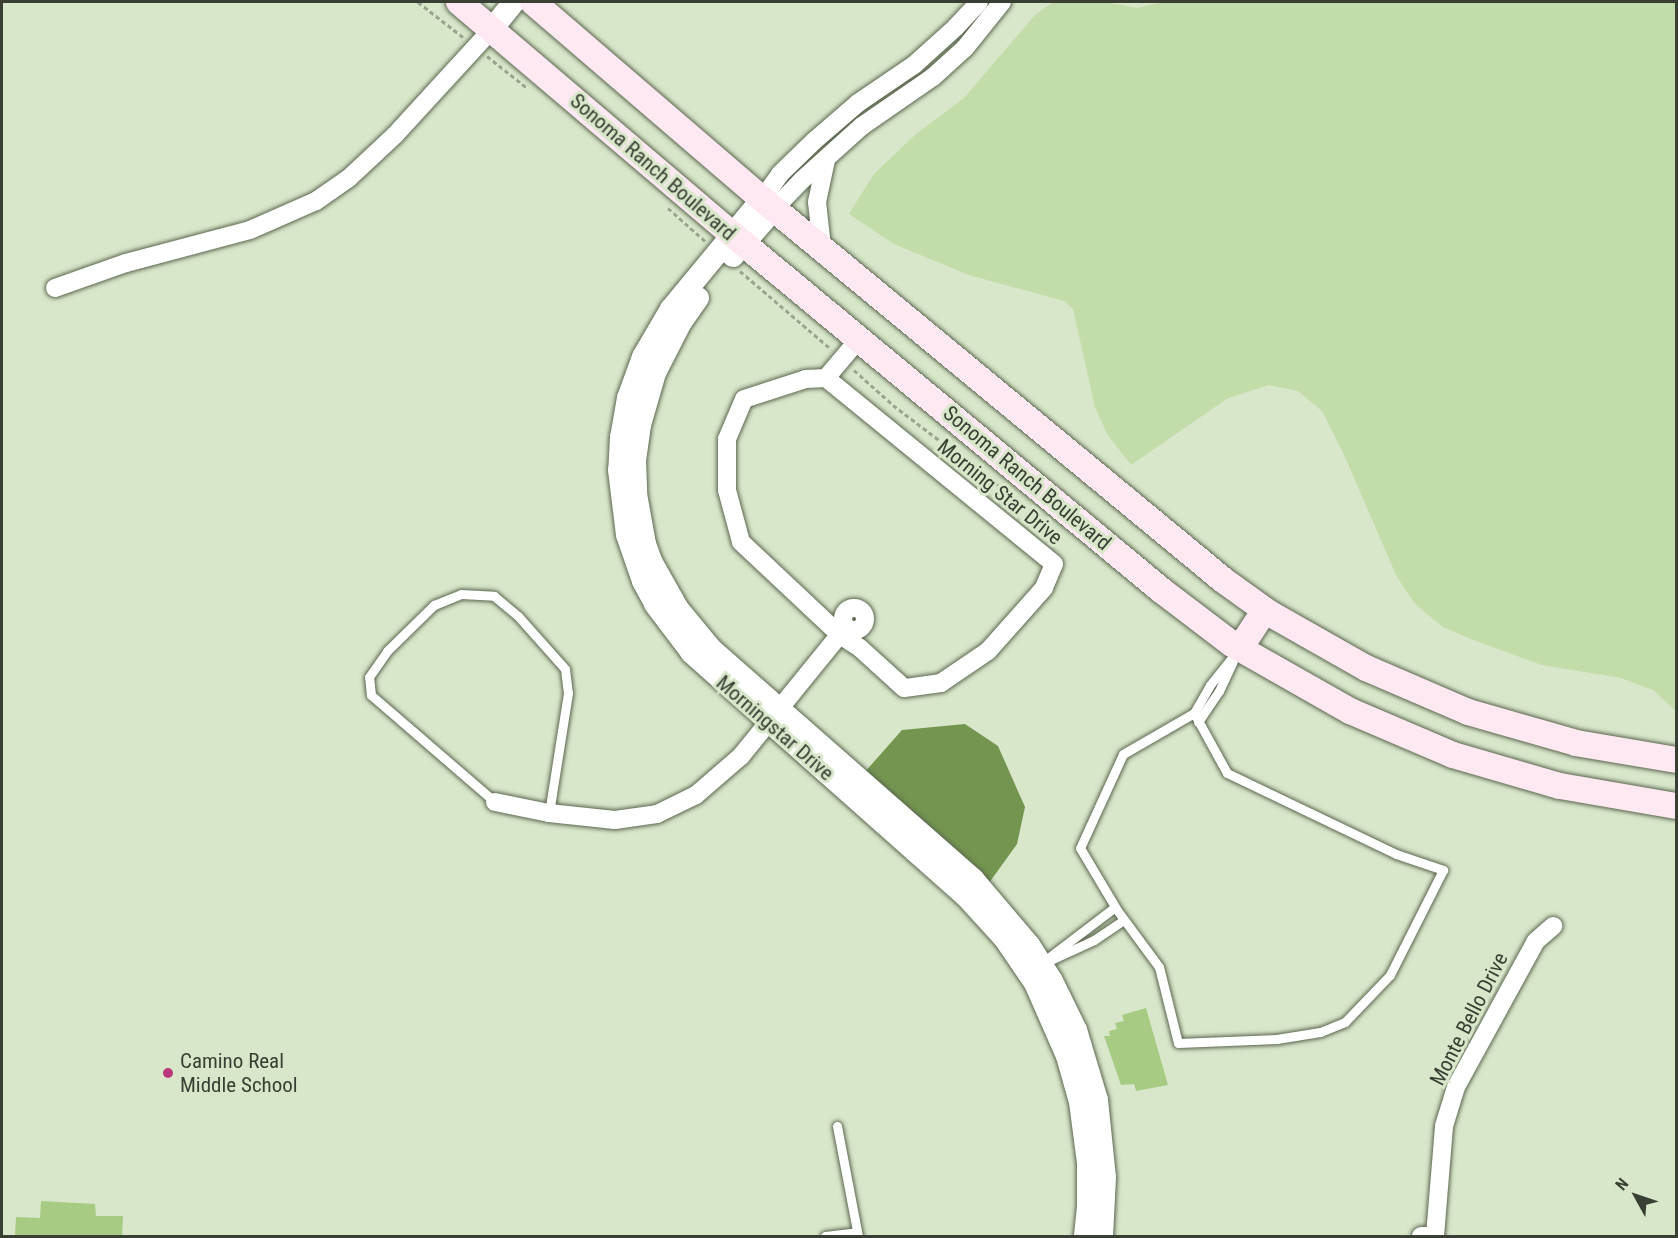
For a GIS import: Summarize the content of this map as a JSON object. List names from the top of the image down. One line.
{"streets":{"main road":["Sonoma Ranch Boulevard"],"street":["Morning Star Drive","Morningstar Drive","Monte Bello Drive"]},"crossings":[["Sonoma Ranch Boulevard","Morningstar Drive"]],"places":["Camino Real Middle School"],"north":"top left"}
